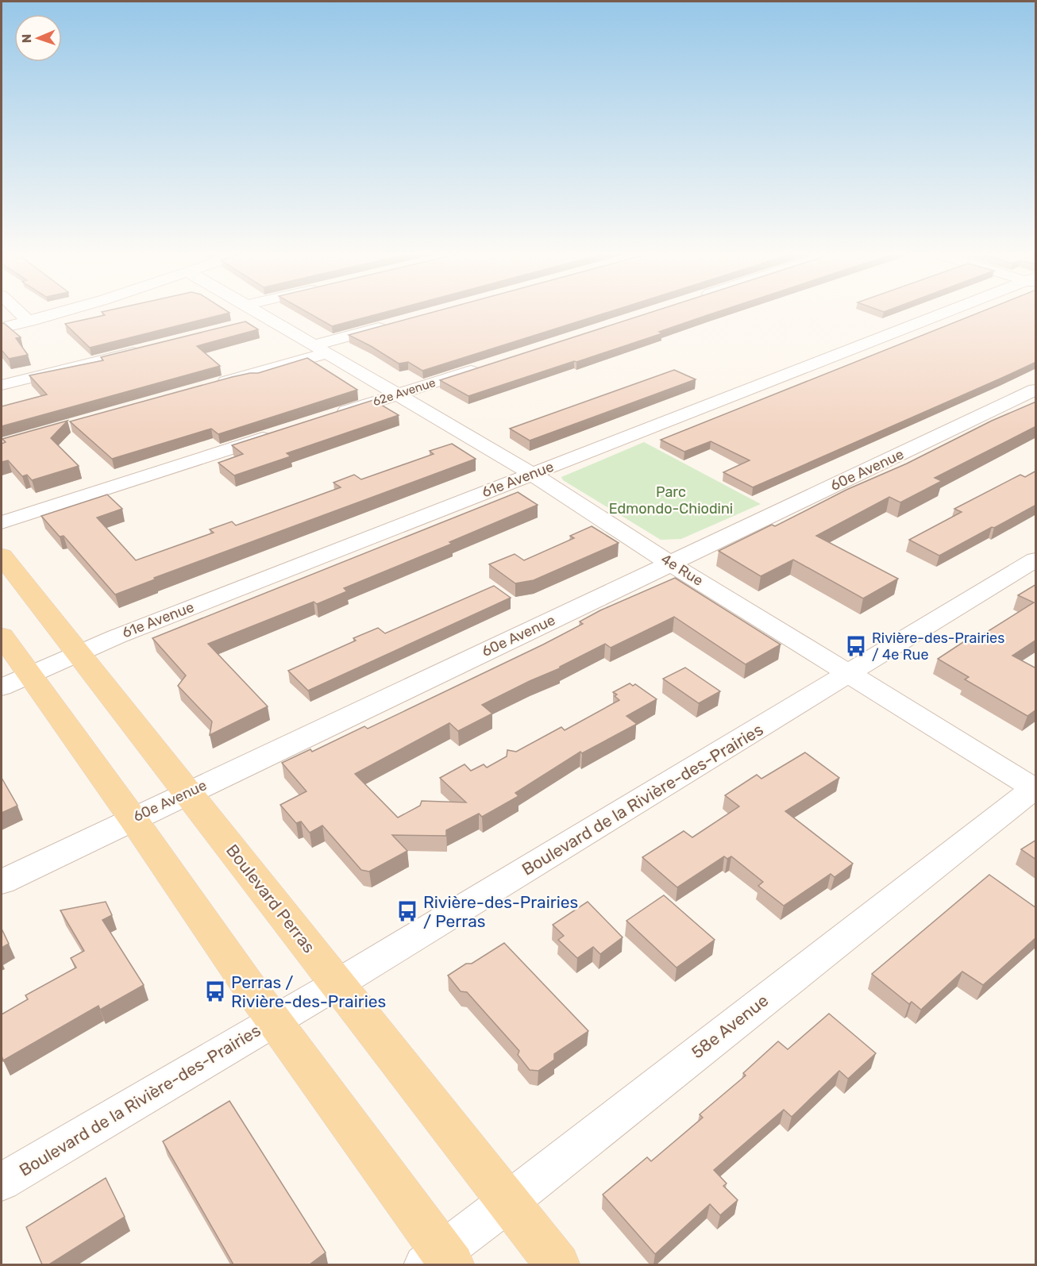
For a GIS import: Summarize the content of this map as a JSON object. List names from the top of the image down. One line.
{"streets":{"main road":["Boulevard Perras"],"street":["62e Avenue","60e Avenue","61e Avenue","4e Rue","Boulevard de la Rivière-des-Prairies","58e Avenue"]},"crossings":[["62e Avenue","4e Rue"],["60e Avenue","4e Rue"],["60e Avenue","Boulevard Perras"],["61e Avenue","4e Rue"],["61e Avenue","Boulevard Perras"],["4e Rue","Boulevard de la Rivière-des-Prairies"],["4e Rue","58e Avenue"],["Boulevard de la Rivière-des-Prairies","Boulevard Perras"],["Boulevard Perras","58e Avenue"]],"parks":["Parc Edmondo-Chiodini"],"places":{"bus stop":["Rivière-des-Prairies / 4e Rue","Rivière-des-Prairies / Perras","Perras / Rivière-des-Prairies"]},"north":"left"}
